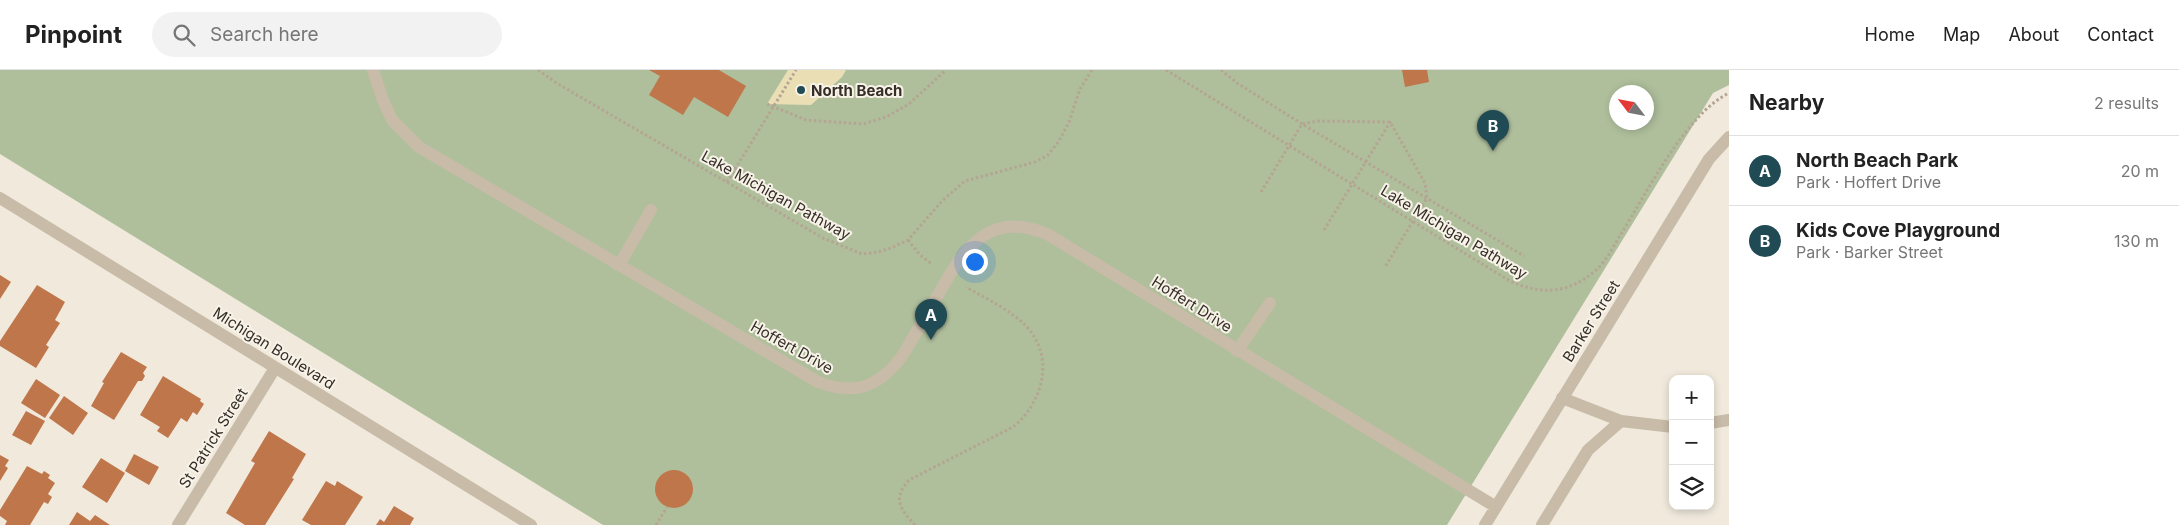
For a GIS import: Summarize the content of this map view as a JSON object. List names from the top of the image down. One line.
{"streets":{"street":["Hoffert Drive","Barker Street","Michigan Boulevard","St Patrick Street"],"path":["Lake Michigan Pathway"]},"crossings":[["Hoffert Drive","Barker Street"],["Michigan Boulevard","St Patrick Street"]],"places":["North Beach"],"north":"top left","page":{"header":"Pinpoint","search":"Search here","nav":["Home","Map","About","Contact"],"heading":["Nearby","2 results"],"pins":["B","A"],"list":[{"mark":"A","name":"North Beach Park","note":"Park · Hoffert Drive","value":"20 m"},{"mark":"B","name":"Kids Cove Playground","note":"Park · Barker Street","value":"130 m"}],"map_buttons":["+","−"]}}
